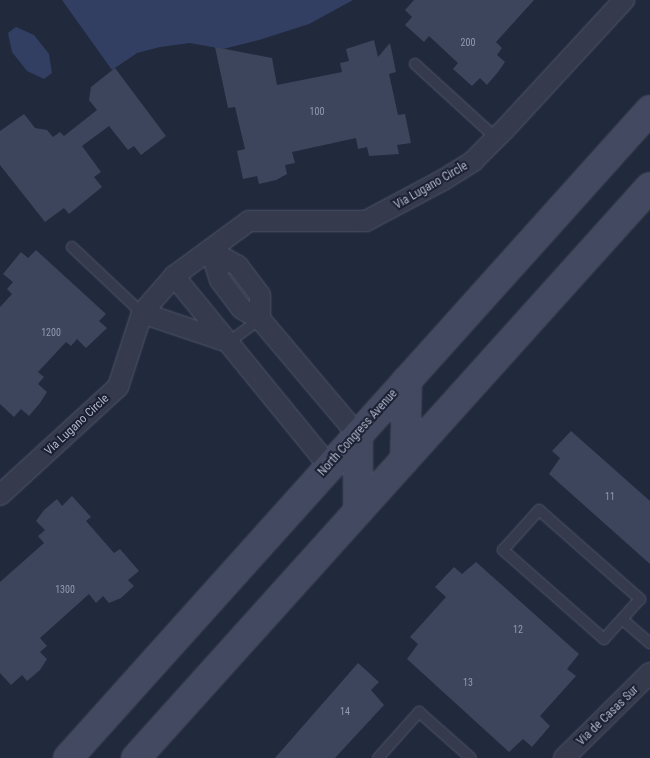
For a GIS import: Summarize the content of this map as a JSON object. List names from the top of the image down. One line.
{"streets":{"main road":["North Congress Avenue"],"street":["Via Lugano Circle","Via de Casas Sur"]},"house_numbers":["200","100","1200","11","1300","12","13","14"]}
